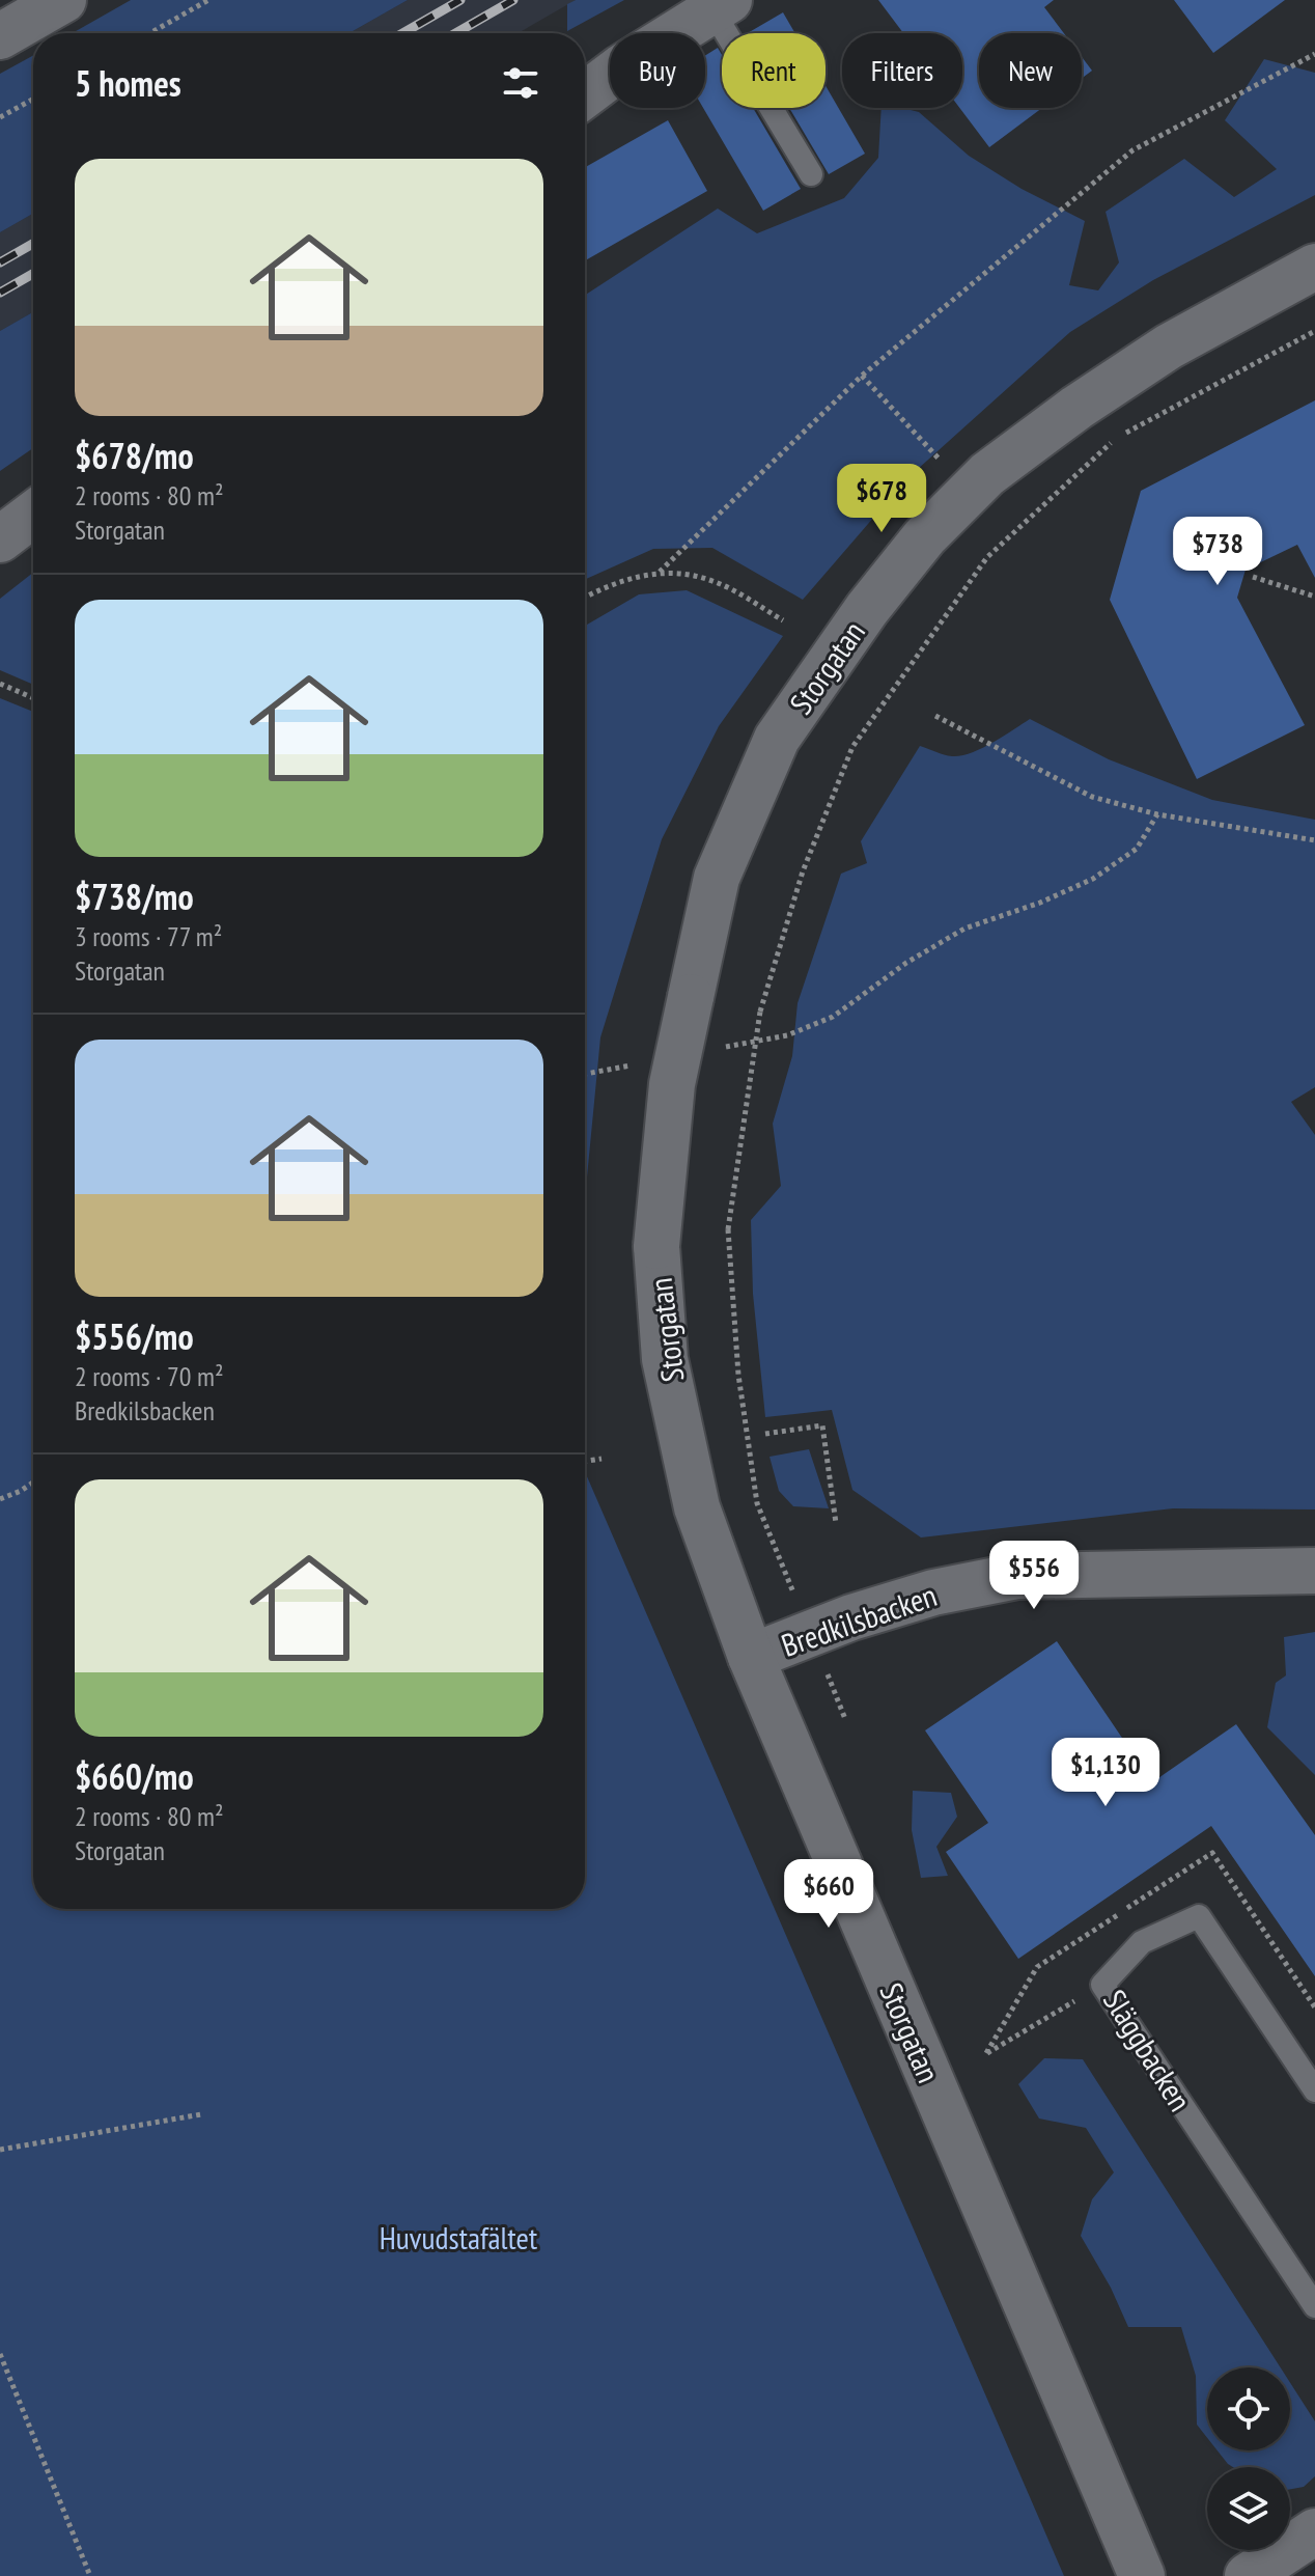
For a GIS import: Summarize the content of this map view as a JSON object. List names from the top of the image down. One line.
{"streets":{"street":["Storgatan","Bredkilsbacken"],"lane":["Släggbacken"]},"crossings":[["Storgatan","Bredkilsbacken"]],"parks":["Huvudstafältet"],"page":{"chip":["Buy","Rent","Filters","New"],"heading":"5 homes","list":[{"name":"$678/mo","note":"2 rooms · 80 m² · Storgatan"},{"name":"$738/mo","note":"3 rooms · 77 m² · Storgatan"},{"name":"$556/mo","note":"2 rooms · 70 m² · Bredkilsbacken"},{"name":"$660/mo","note":"2 rooms · 80 m² · Storgatan"}],"price":["$678","$738","$556","$1,130","$660"]}}
